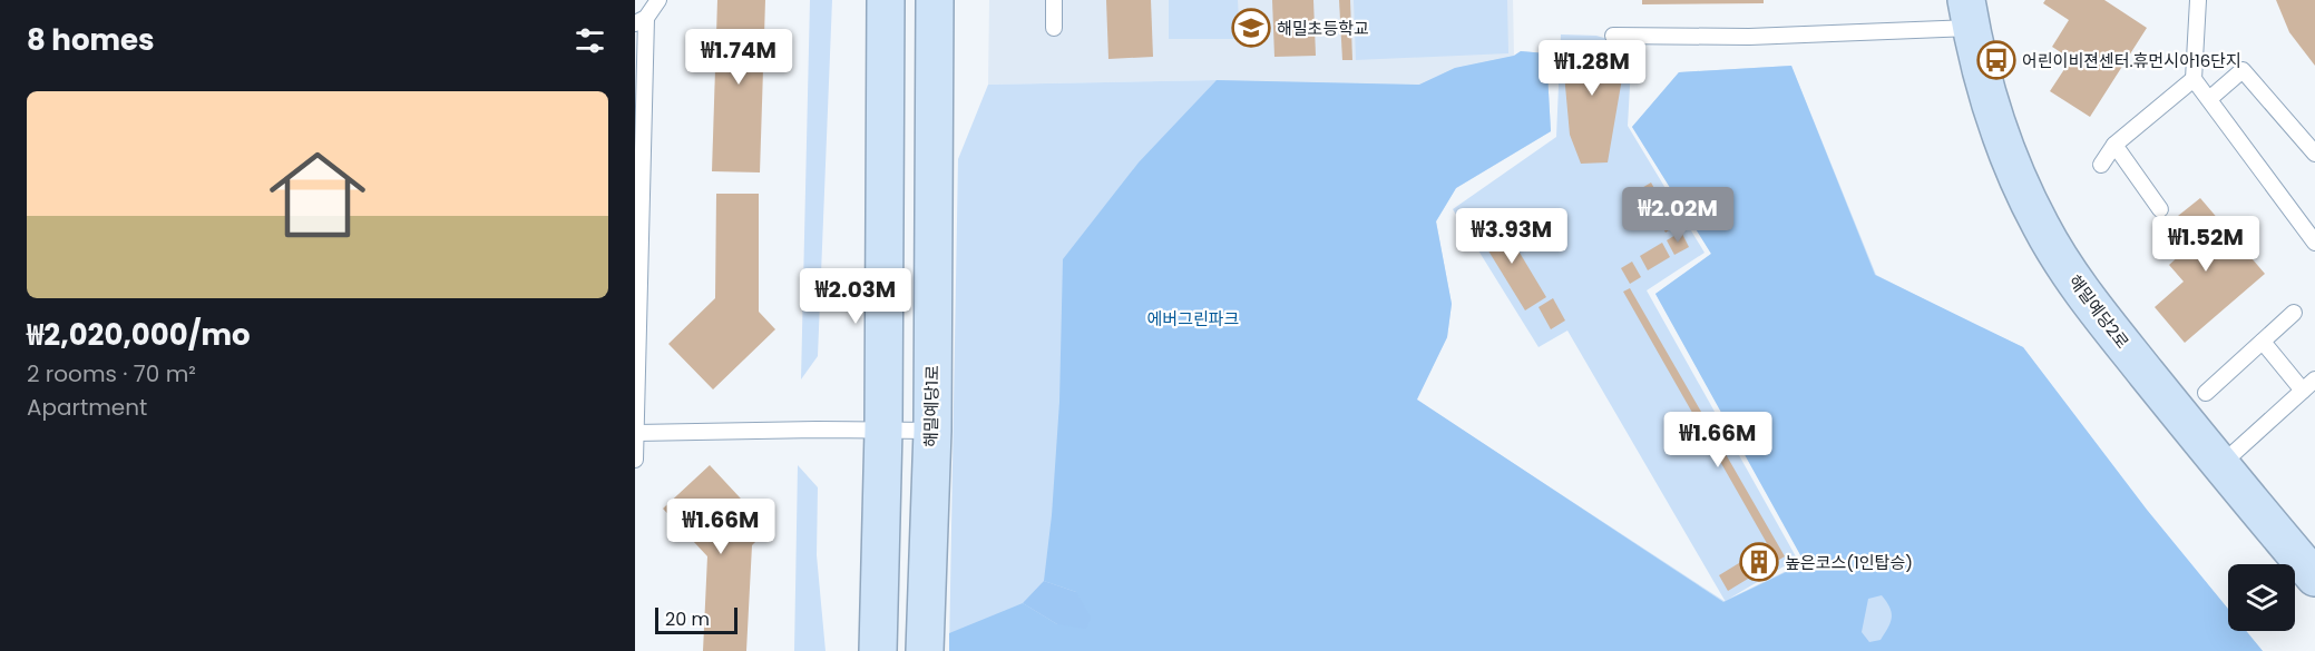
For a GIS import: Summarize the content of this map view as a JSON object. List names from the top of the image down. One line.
{"streets":{"street":["해밀예당2로","해밀예당1로"]},"parks":["에버그린파크"],"places":{"school or university":["해밀초등학교"],"bus stop":["어린이비젼센터.휴먼시아16단지"],"building":["높은코스(1인탑승)"]},"scale_bar":"20 m","page":{"heading":"8 homes","price":["₩1.74M","₩1.28M","₩2.02M","₩3.93M","₩1.52M","₩2.03M","₩1.66M","₩1.66M"],"list":[{"name":"₩2,020,000/mo","note":"2 rooms · 70 m² · Apartment"}],"scale":"20 m"}}
